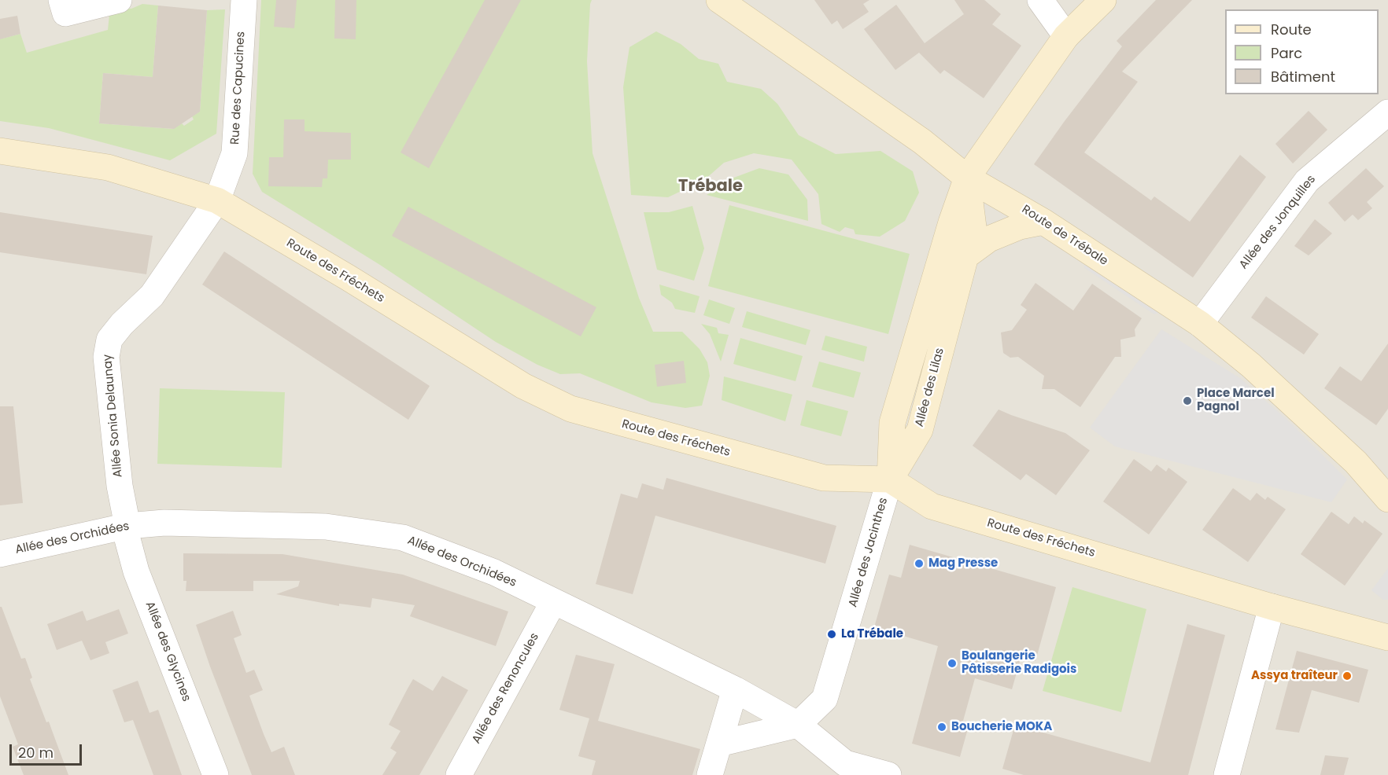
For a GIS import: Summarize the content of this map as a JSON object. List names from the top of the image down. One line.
{"streets":{"street":["Rue des Capucines","Allée des Jonquilles","Route de Trébale","Route des Fréchets","Allée des Lilas","Allée Sonia Delaunay","Allée des Orchidées","Allée des Jacinthes","Allée des Glycines","Allée des Renoncules"]},"crossings":[["Rue des Capucines","Route des Fréchets"],["Rue des Capucines","Allée Sonia Delaunay"],["Allée des Jonquilles","Route de Trébale"],["Route de Trébale","Allée des Lilas"],["Route des Fréchets","Allée des Lilas"],["Route des Fréchets","Allée Sonia Delaunay"],["Route des Fréchets","Allée des Jacinthes"],["Allée des Lilas","Allée des Jacinthes"],["Allée Sonia Delaunay","Allée des Orchidées"],["Allée Sonia Delaunay","Allée des Glycines"],["Allée des Orchidées","Allée des Jacinthes"],["Allée des Orchidées","Allée des Glycines"],["Allée des Orchidées","Allée des Renoncules"]],"districts":["Trébale"],"places":["Place Marcel Pagnol","Mag Presse","La Trébale","Boulangerie Pâtisserie Radigois","Assya traîteur","Boucherie MOKA"],"legend":["Route","Parc","Bâtiment"],"scale_bar":"20 m"}
